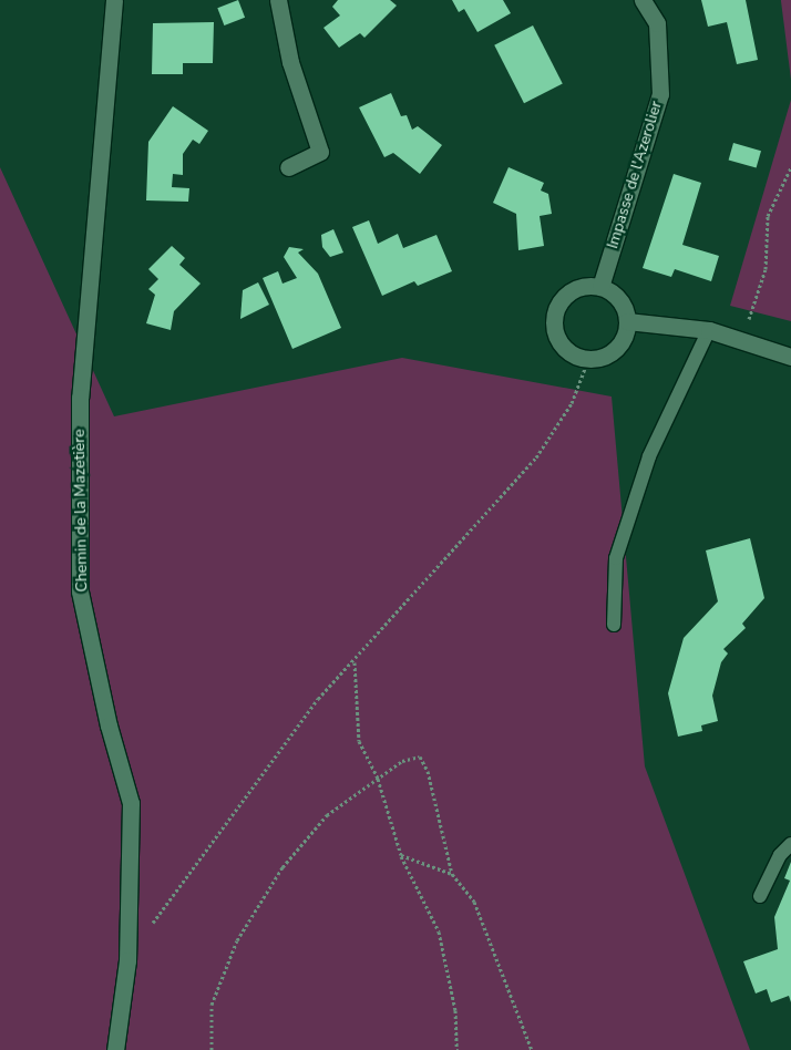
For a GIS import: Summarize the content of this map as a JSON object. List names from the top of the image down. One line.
{"streets":{"street":["Impasse de l'Azerolier","Chemin de la Mazetière"]}}
